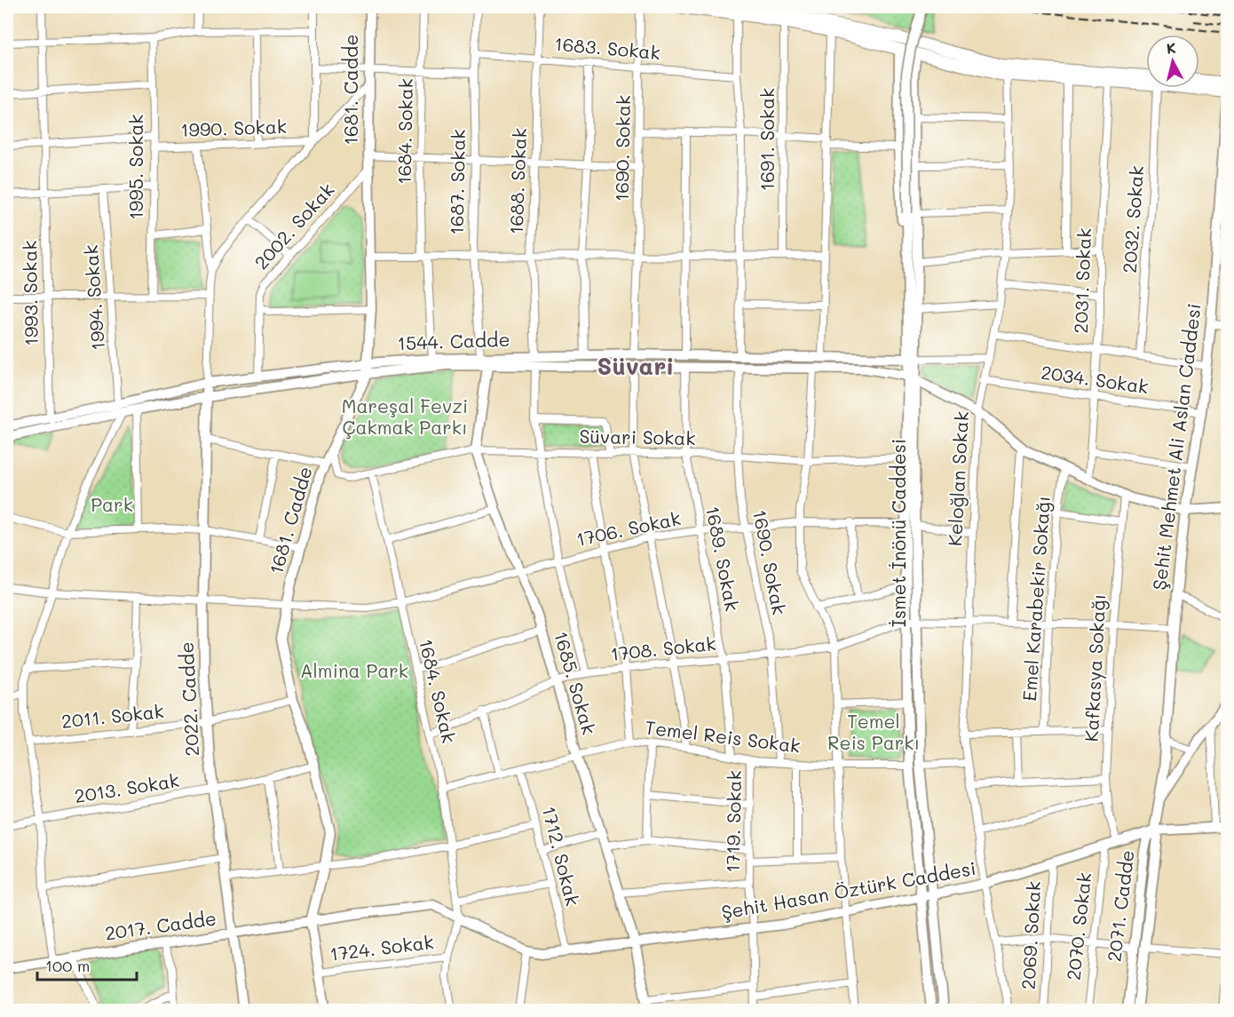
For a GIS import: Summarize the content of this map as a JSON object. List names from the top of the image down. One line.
{"streets":{"street":["1683. Sokak","1681. Cadde","1990. Sokak","1684. Sokak","1691. Sokak","1690. Sokak","1995. Sokak","1688. Sokak","1687. Sokak","2032. Sokak","2002. Sokak","2031. Sokak","1993. Sokak","1994. Sokak","1544. Cadde","2034. Sokak","Süvari Sokak","Şehit Mehmet Ali Aslan Caddesi","Keloğlan Sokak","1706. Sokak","İsmet İnönü Caddesi","1689. Sokak","Emel Karabekir Sokağı","1708. Sokak","Kafkasya Sokağı","1685. Sokak","2022. Cadde","2011. Sokak","Temel Reis Sokak","2013. Sokak","1719. Sokak","1712. Sokak","Şehit Hasan Öztürk Caddesi","2071. Cadde","2017. Cadde","2070. Sokak","2069. Sokak","1724. Sokak"]},"crossings":[["1683. Sokak","1690. Sokak"],["1683. Sokak","1688. Sokak"],["1683. Sokak","1687. Sokak"],["1681. Cadde","2002. Sokak"],["1681. Cadde","1544. Cadde"],["1681. Cadde","Süvari Sokak"],["1681. Cadde","1706. Sokak"],["1681. Cadde","2011. Sokak"],["1681. Cadde","2013. Sokak"],["1681. Cadde","Şehit Hasan Öztürk Caddesi"],["1681. Cadde","2017. Cadde"],["1681. Cadde","1724. Sokak"],["1990. Sokak","1995. Sokak"],["1990. Sokak","1993. Sokak"],["1684. Sokak","1544. Cadde"],["1684. Sokak","Süvari Sokak"],["1684. Sokak","1706. Sokak"],["1684. Sokak","1708. Sokak"],["1684. Sokak","Temel Reis Sokak"],["1684. Sokak","Şehit Hasan Öztürk Caddesi"],["1690. Sokak","1544. Cadde"],["1690. Sokak","Süvari Sokak"],["1690. Sokak","1706. Sokak"],["1690. Sokak","1708. Sokak"],["1690. Sokak","Temel Reis Sokak"],["1688. Sokak","1544. Cadde"],["1688. Sokak","Süvari Sokak"],["1688. Sokak","1706. Sokak"],["1688. Sokak","1708. Sokak"],["1687. Sokak","1544. Cadde"],["2002. Sokak","1544. Cadde"],["2031. Sokak","2034. Sokak"],["1993. Sokak","1544. Cadde"],["1994. Sokak","1544. Cadde"],["1544. Cadde","İsmet İnönü Caddesi"],["1544. Cadde","1689. Sokak"],["1544. Cadde","1685. Sokak"],["1544. Cadde","2022. Cadde"],["2034. Sokak","Şehit Mehmet Ali Aslan Caddesi"],["2034. Sokak","Keloğlan Sokak"],["Süvari Sokak","İsmet İnönü Caddesi"],["Süvari Sokak","1689. Sokak"],["Süvari Sokak","1685. Sokak"],["Keloğlan Sokak","Şehit Hasan Öztürk Caddesi"],["1706. Sokak","İsmet İnönü Caddesi"],["1706. Sokak","1689. Sokak"],["1706. Sokak","1685. Sokak"],["1706. Sokak","2022. Cadde"],["İsmet İnönü Caddesi","1708. Sokak"],["İsmet İnönü Caddesi","Temel Reis Sokak"],["İsmet İnönü Caddesi","Şehit Hasan Öztürk Caddesi"],["1689. Sokak","1708. Sokak"],["1689. Sokak","Temel Reis Sokak"],["1708. Sokak","1685. Sokak"],["Kafkasya Sokağı","Şehit Hasan Öztürk Caddesi"],["1685. Sokak","Temel Reis Sokak"],["1685. Sokak","Şehit Hasan Öztürk Caddesi"],["2022. Cadde","2011. Sokak"],["2022. Cadde","2013. Sokak"],["2022. Cadde","2017. Cadde"],["Temel Reis Sokak","1719. Sokak"],["Temel Reis Sokak","1712. Sokak"],["1719. Sokak","Şehit Hasan Öztürk Caddesi"],["1712. Sokak","Şehit Hasan Öztürk Caddesi"],["Şehit Hasan Öztürk Caddesi","2071. Cadde"],["Şehit Hasan Öztürk Caddesi","2017. Cadde"],["Şehit Hasan Öztürk Caddesi","2070. Sokak"],["Şehit Hasan Öztürk Caddesi","2069. Sokak"]],"districts":["Süvari"],"parks":["Mareşal Fevzi Çakmak Parkı","Park","Almina Park","Temel Reis Parkı"],"scale_bar":"100 m","north":"top"}
